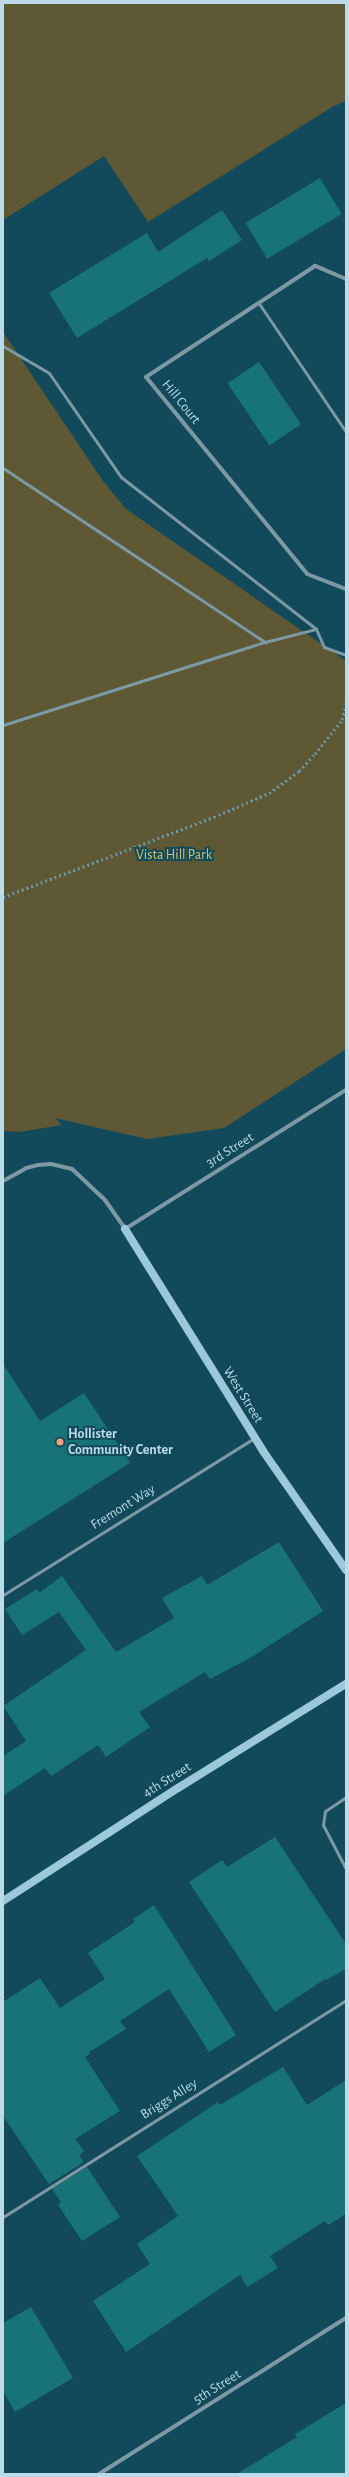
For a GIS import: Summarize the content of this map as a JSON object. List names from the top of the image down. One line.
{"streets":{"street":["Hill Court","3rd Street","West Street","4th Street","5th Street"],"lane":["Fremont Way","Briggs Alley"]},"crossings":[["3rd Street","West Street"],["West Street","Fremont Way"]],"parks":["Vista Hill Park"],"places":["Hollister Community Center"]}
